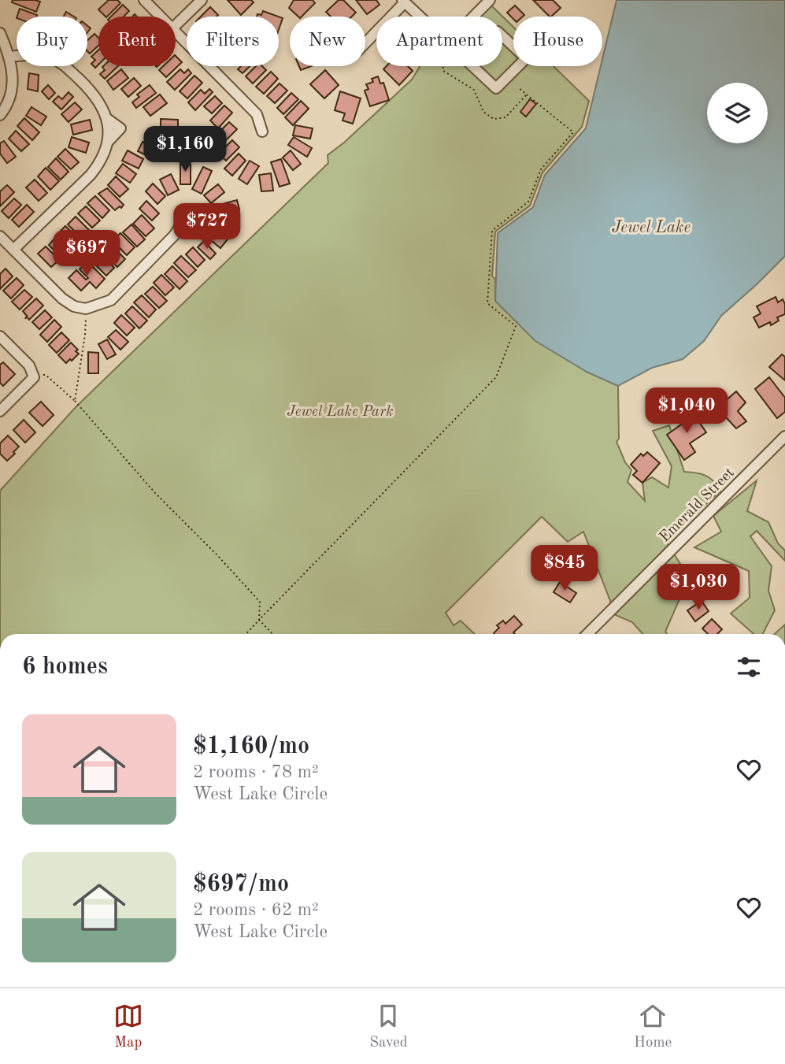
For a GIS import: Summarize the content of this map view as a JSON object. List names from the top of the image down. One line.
{"streets":{"street":["Emerald Street"]},"water":["Jewel Lake"],"parks":["Jewel Lake Park"],"page":{"chip":["Buy","Rent","Filters","New","Apartment","House"],"price":["$1,160","$727","$697","$1,040","$845","$1,030"],"heading":"6 homes","list":[{"name":"$1,160/mo","note":"2 rooms · 78 m² · West Lake Circle"},{"name":"$697/mo","note":"2 rooms · 62 m² · West Lake Circle"}],"tabs":["Map","Saved","Home"]}}
